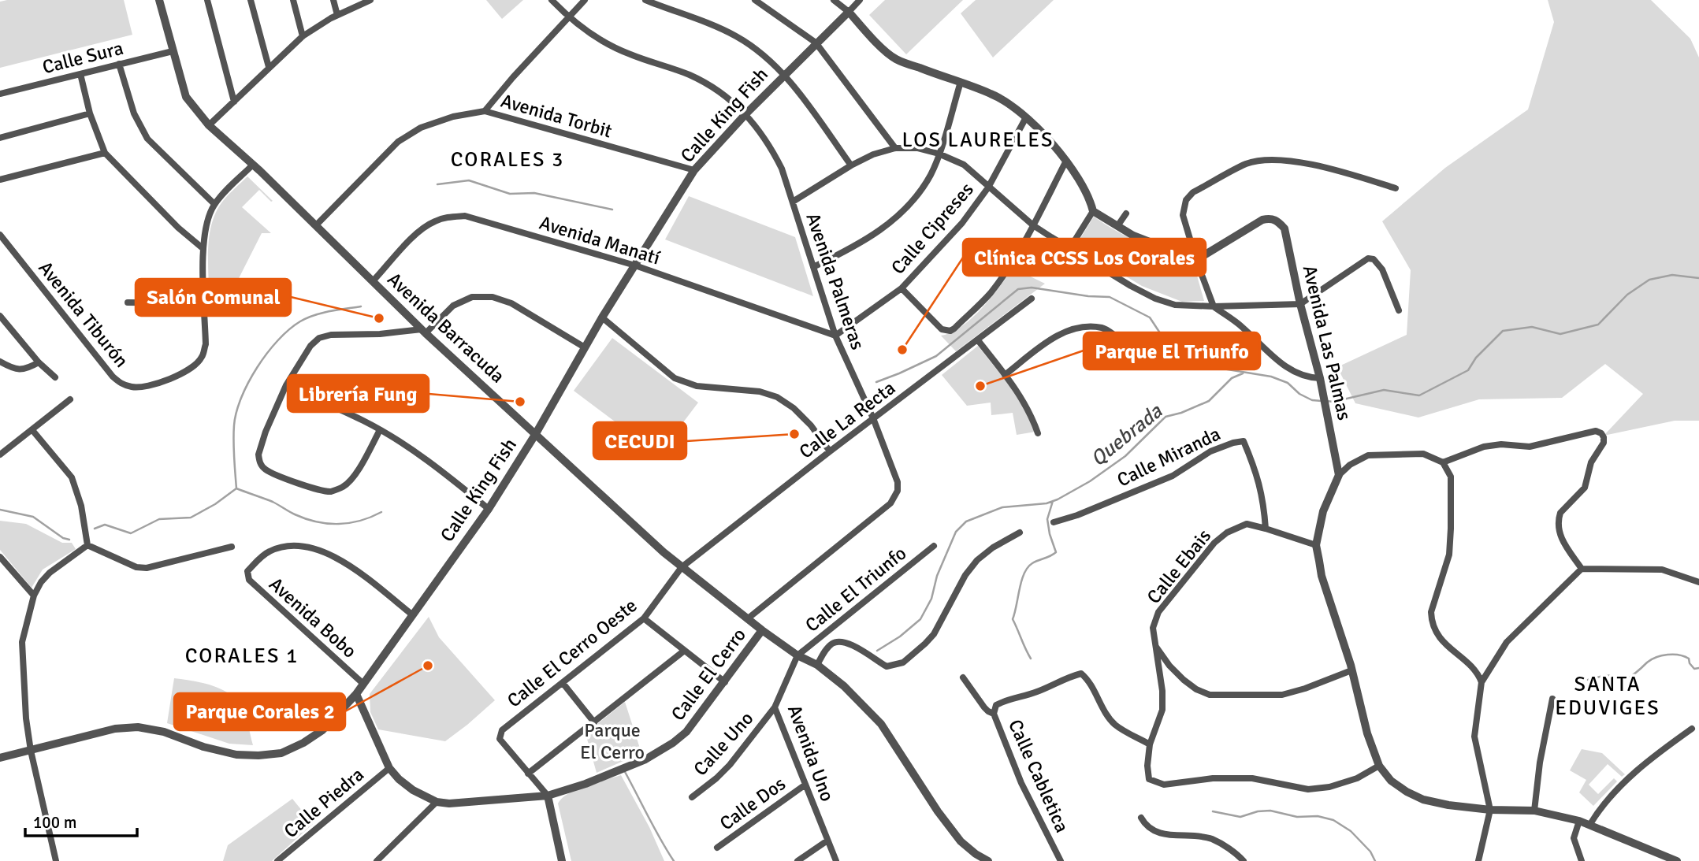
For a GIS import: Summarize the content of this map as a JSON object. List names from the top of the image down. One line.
{"streets":{"street":["Calle Sura","Calle King Fish","Avenida Torbit","Calle Cipreses","Avenida Manatí","Avenida Palmeras","Avenida Tiburón","Avenida Barracuda","Avenida Las Palmas","Calle La Recta","Calle Miranda","Calle Ebais","Calle El Triunfo","Avenida Bobo","Calle El Cerro Oeste","Calle El Cerro","Calle Uno","Avenida Uno","Calle Cabletica","Calle Piedra","Calle Dos"]},"crossings":[["Calle Sura","Avenida Barracuda"],["Calle King Fish","Avenida Torbit"],["Calle King Fish","Avenida Manatí"],["Calle King Fish","Avenida Palmeras"],["Calle King Fish","Avenida Barracuda"],["Calle King Fish","Avenida Bobo"],["Calle King Fish","Calle El Cerro"],["Avenida Torbit","Avenida Barracuda"],["Calle Cipreses","Avenida Manatí"],["Calle Cipreses","Avenida Palmeras"],["Avenida Manatí","Avenida Palmeras"],["Avenida Manatí","Avenida Barracuda"],["Avenida Palmeras","Avenida Barracuda"],["Avenida Palmeras","Calle La Recta"],["Avenida Tiburón","Avenida Barracuda"],["Avenida Barracuda","Calle La Recta"],["Avenida Barracuda","Calle El Triunfo"],["Avenida Barracuda","Calle El Cerro Oeste"],["Avenida Barracuda","Calle El Cerro"],["Avenida Barracuda","Avenida Uno"],["Calle La Recta","Calle El Cerro Oeste"],["Calle Miranda","Calle Ebais"],["Calle Ebais","Calle Cabletica"],["Calle El Triunfo","Avenida Uno"],["Calle El Cerro","Calle Piedra"],["Calle Uno","Avenida Uno"],["Avenida Uno","Calle Dos"]],"districts":["LOS LAURELES","CORALES 3","CORALES 1","SANTA EDUVIGES"],"water":["Quebrada"],"parks":["Parque El Cerro"],"places":["Salón Comunal","Clínica CCSS Los Corales","Parque El Triunfo","Librería Fung","CECUDI","Parque Corales 2"],"scale_bar":"100 m"}
